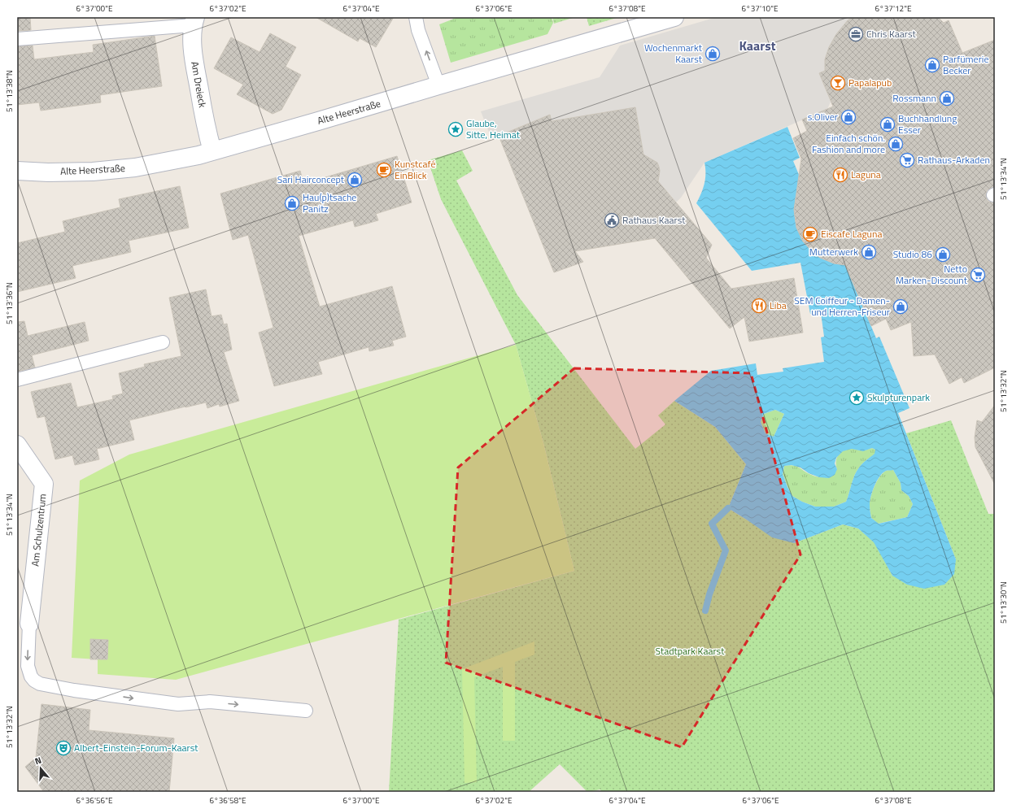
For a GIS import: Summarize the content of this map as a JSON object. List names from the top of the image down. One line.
{"streets":{"street":["Am Dreieck","Alte Heerstraße","Am Schulzentrum"]},"crossings":[["Am Dreieck","Alte Heerstraße"]],"districts":["Kaarst"],"parks":["Stadtpark Kaarst"],"places":{"office":["Chris Kaarst"],"shop":["Wochenmarkt Kaarst","Parfümerie Becker","Rossmann","s.Oliver","Buchhandlung Esser","Einfach schön. Fashion and more","Sari Hairconcept","Hau(p)tsache Panitz","Mutterwerk","Studio 86","SEM Coiffeur - Damen- und Herren-Friseur"],"bar":["Papalapub"],"place":["Glaube, Sitte, Heimat","Skulpturenpark"],"supermarket":["Rathaus-Arkaden","Netto Marken-Discount"],"cafe":["Kunstcafé EinBlick","Eiscafe Laguna"],"restaurant":["Laguna","Liba"],"public building":["Rathaus Kaarst"],"theatre":["Albert-Einstein-Forum-Kaarst"]},"north":"top","coordinates":["6°37'00\"E","6°37'02\"E","6°37'04\"E","6°37'06\"E","6°37'08\"E","6°37'10\"E","6°37'12\"E","51°13'38\"N","51°13'34\"N","51°13'36\"N","51°13'32\"N","51°13'30\"N","6°36'56\"E","6°36'58\"E"]}
